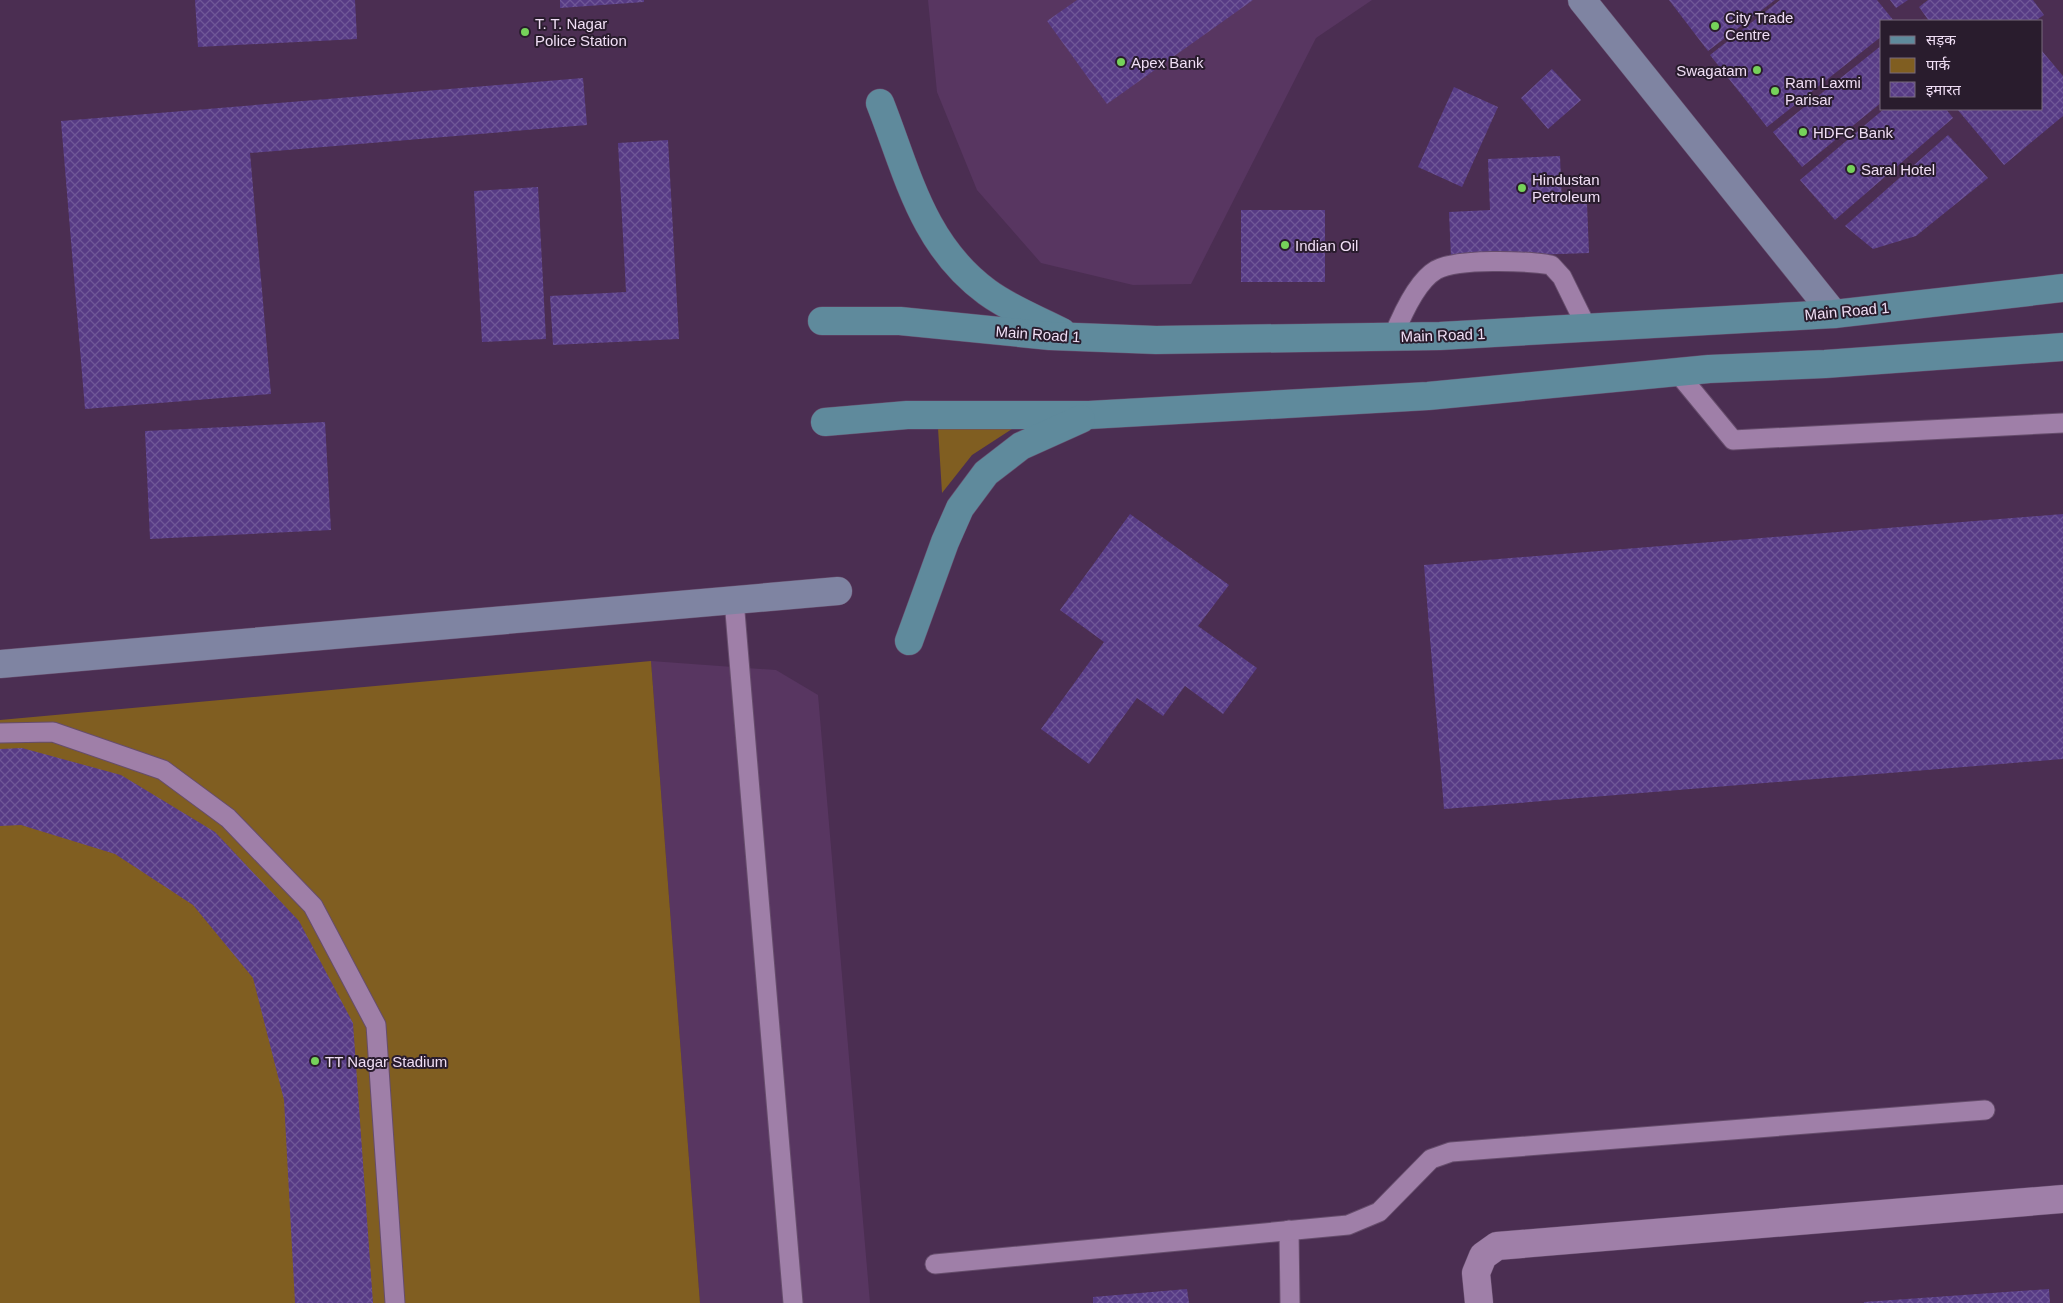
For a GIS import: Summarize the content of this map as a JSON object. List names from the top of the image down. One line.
{"streets":{"main road":["Main Road 1"]},"places":["City Trade Centre","T. T. Nagar Police Station","Apex Bank","Swagatam","Ram Laxmi Parisar","HDFC Bank","Saral Hotel","Hindustan Petroleum","Indian Oil","TT Nagar Stadium"],"legend":["सड़क","पार्क","इमारत"]}
